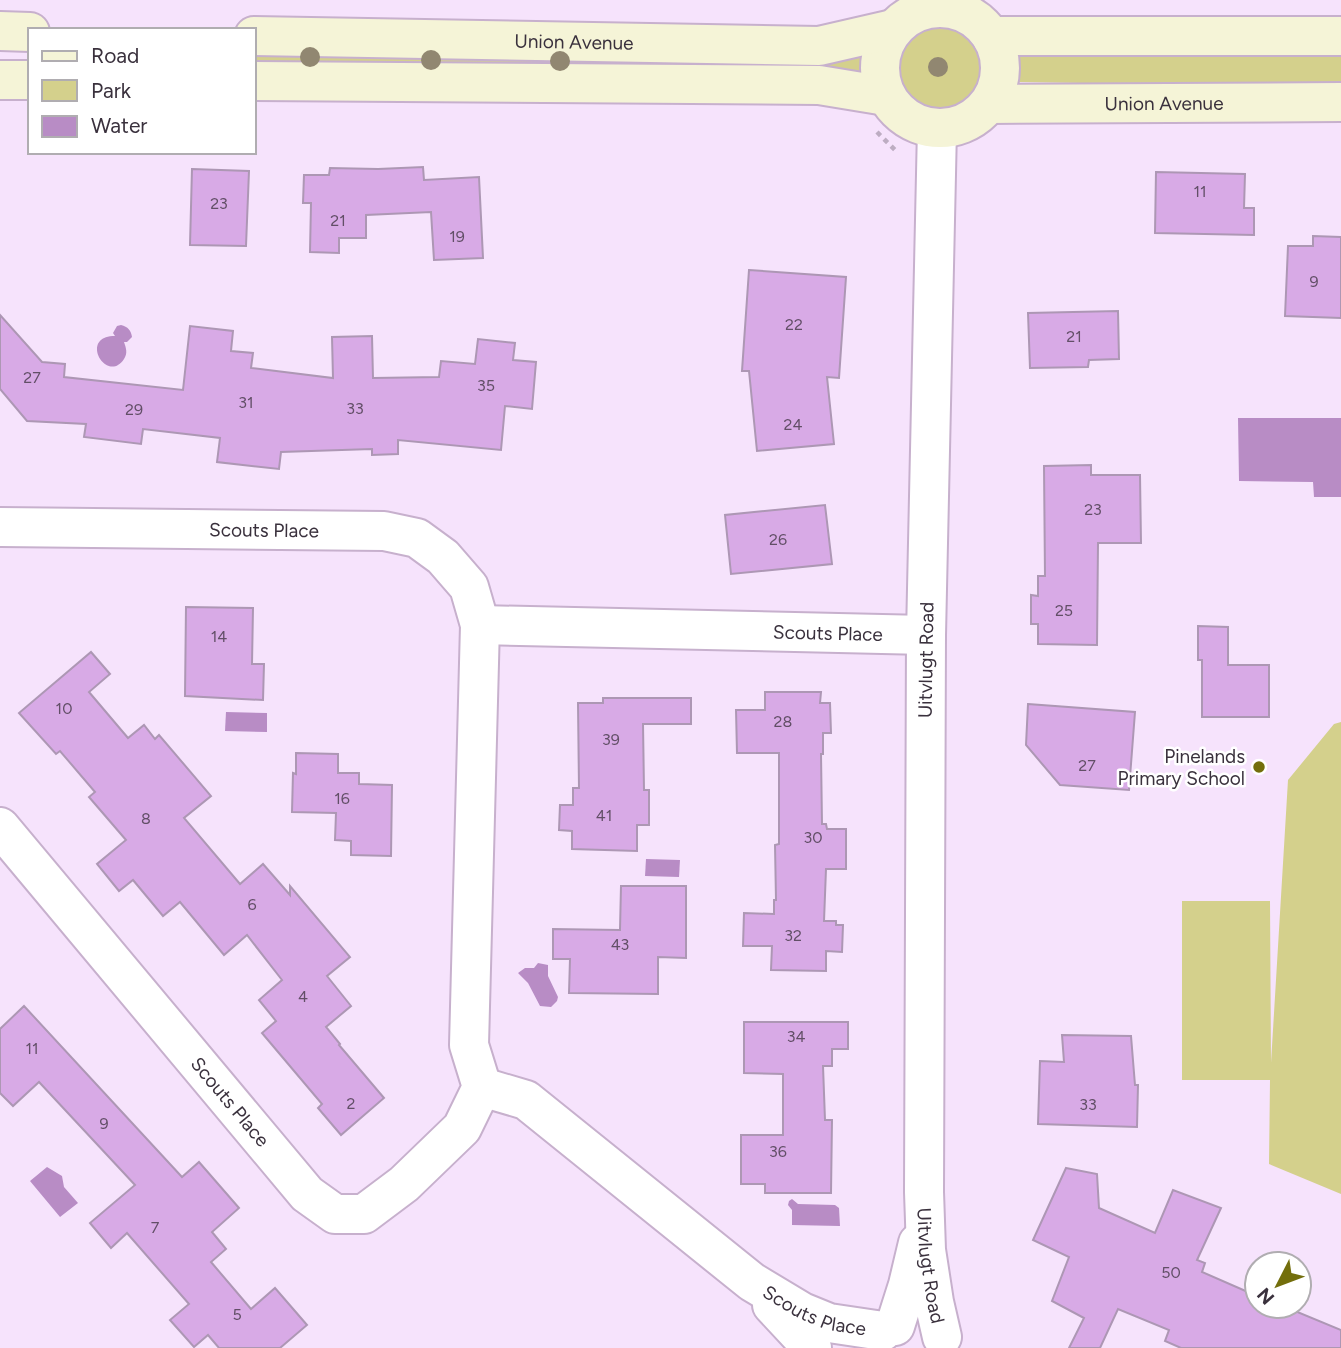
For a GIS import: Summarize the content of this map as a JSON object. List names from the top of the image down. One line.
{"streets":{"street":["Union Avenue","Scouts Place","Uitvlugt Road"]},"crossings":[["Union Avenue","Uitvlugt Road"],["Scouts Place","Uitvlugt Road"]],"places":["Pinelands Primary School"],"house_numbers":["11","23","21","19","9","22","21","27","35","31","33","29","24","23","26","25","14","10","28","39","27","16","41","8","30","6","32","43","4","34","11","2","33","9","36","7","50","5"],"legend":["Road","Park","Water"],"north":"bottom left"}
